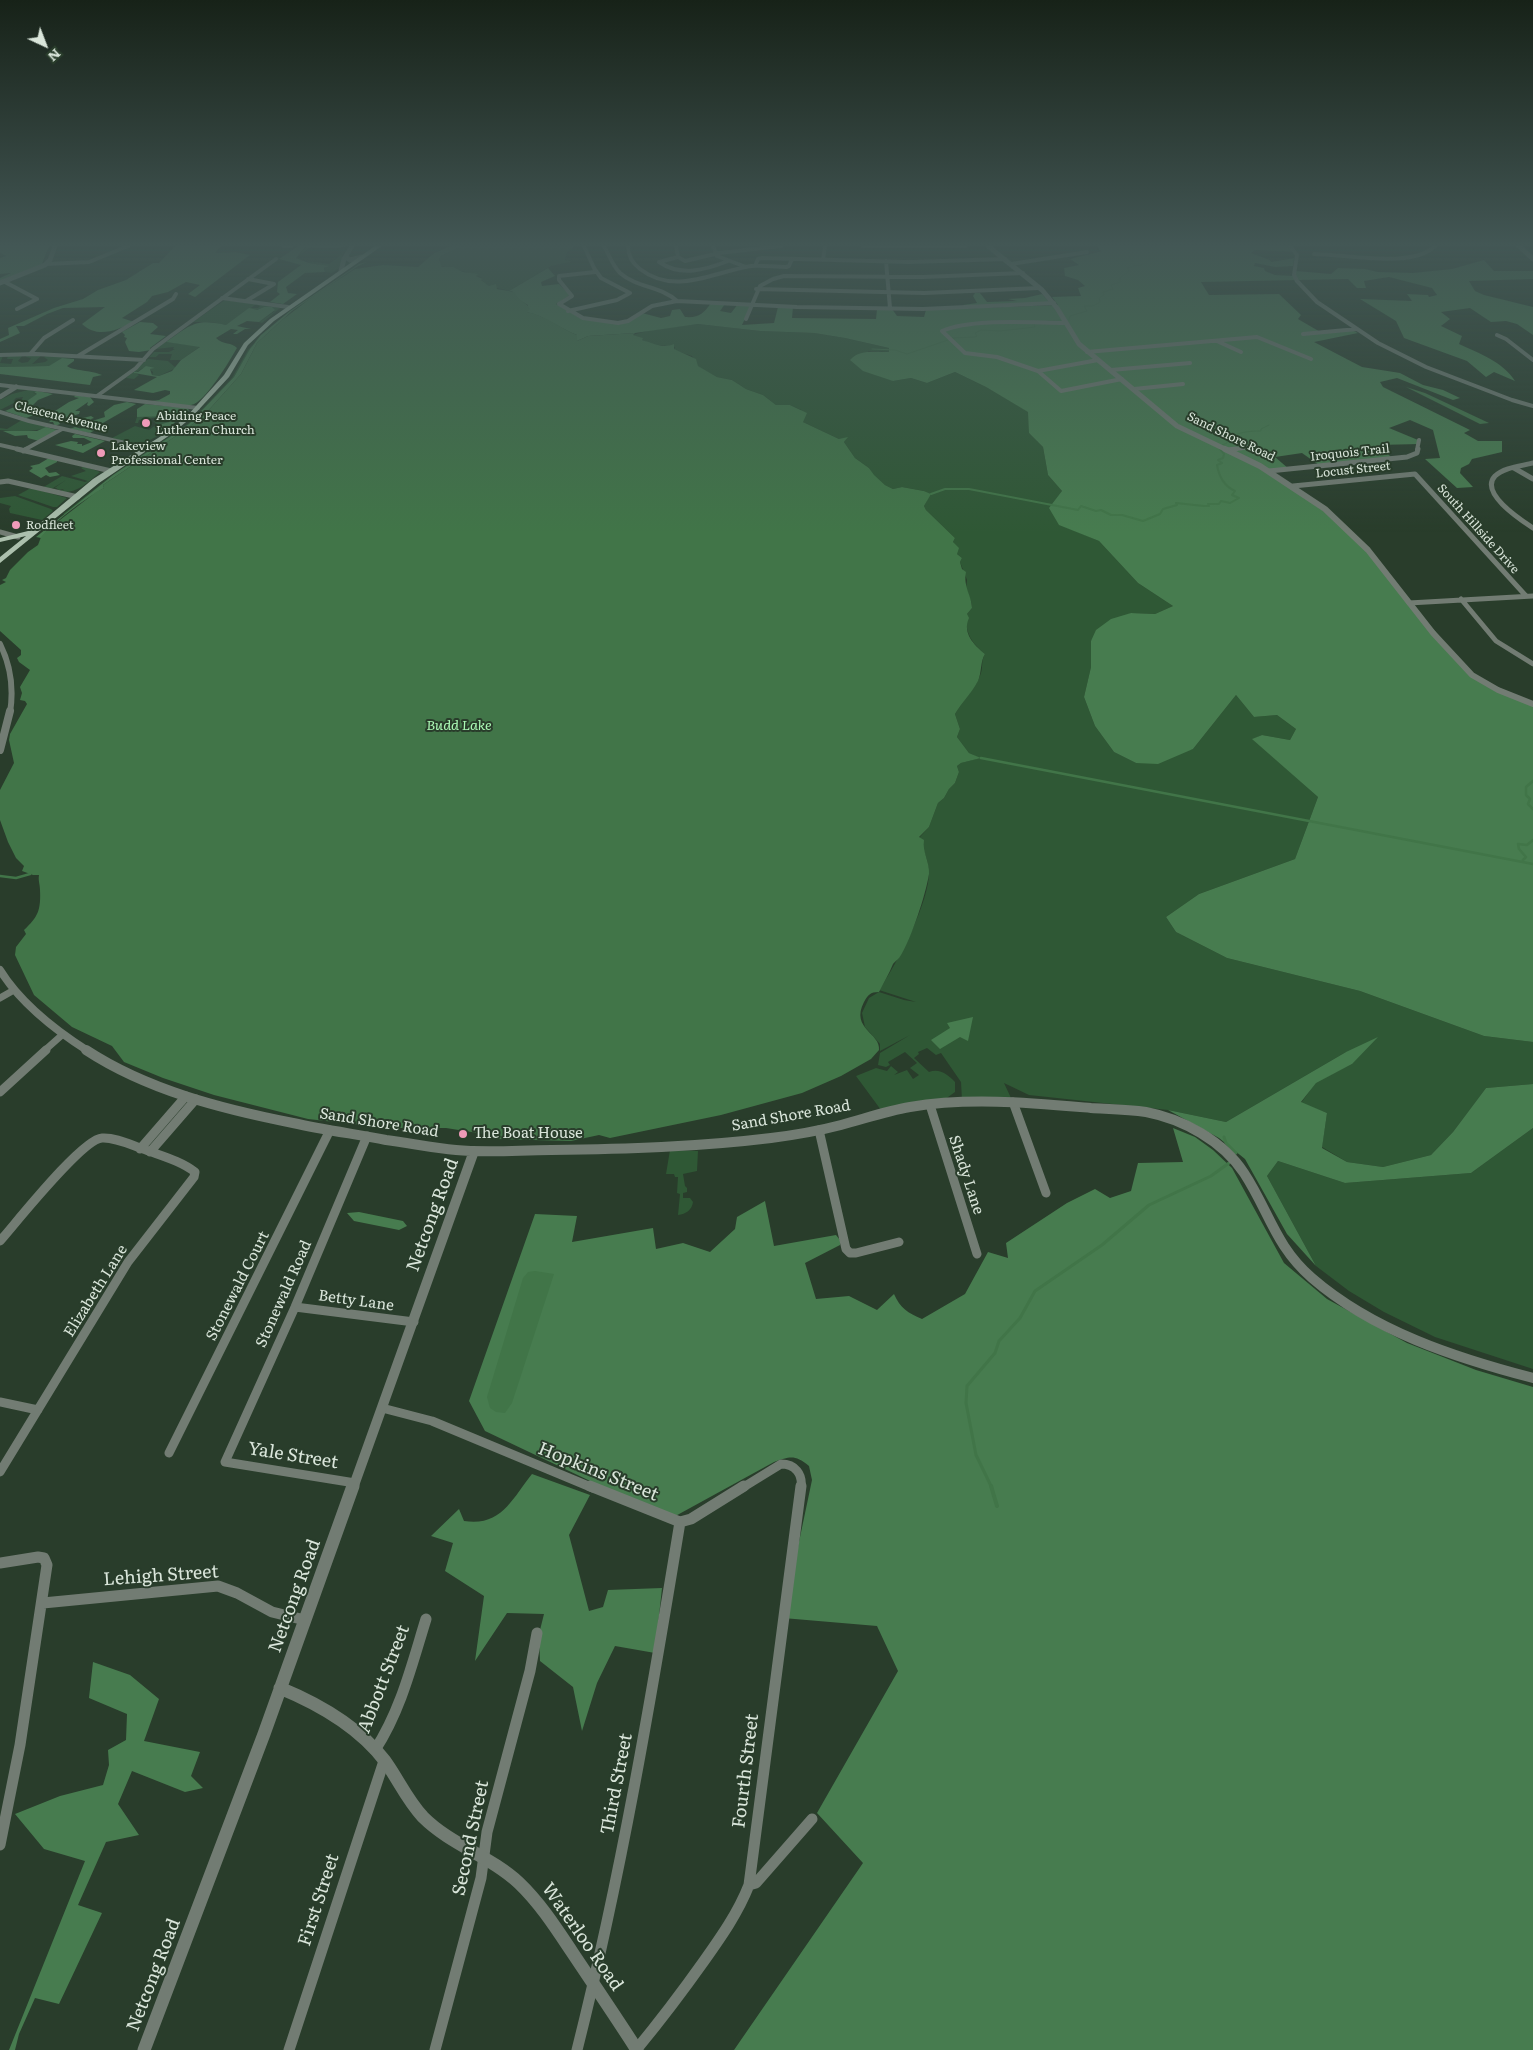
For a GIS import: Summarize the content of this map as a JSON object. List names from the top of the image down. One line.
{"streets":{"street":["Cleacene Avenue","Sand Shore Road","Iroquois Trail","Locust Street","South Hillside Drive","Shady Lane","Netcong Road","Stonewald Court","Elizabeth Lane","Stonewald Road","Betty Lane","Yale Street","Hopkins Street","Lehigh Street","Abbott Street","Fourth Street","Third Street","Second Street","First Street","Waterloo Road"]},"crossings":[["Sand Shore Road","Iroquois Trail"],["Sand Shore Road","Locust Street"],["Sand Shore Road","Shady Lane"],["Sand Shore Road","Netcong Road"],["Sand Shore Road","Stonewald Court"],["Sand Shore Road","Stonewald Road"],["Locust Street","South Hillside Drive"],["Netcong Road","Betty Lane"],["Netcong Road","Yale Street"],["Netcong Road","Hopkins Street"],["Netcong Road","Lehigh Street"],["Netcong Road","Waterloo Road"],["Stonewald Road","Betty Lane"],["Stonewald Road","Yale Street"],["Hopkins Street","Fourth Street"],["Hopkins Street","Third Street"],["Abbott Street","First Street"],["Abbott Street","Waterloo Road"],["Fourth Street","Third Street"],["Fourth Street","Waterloo Road"],["Third Street","Waterloo Road"],["Second Street","Waterloo Road"],["First Street","Waterloo Road"]],"water":["Budd Lake"],"places":["Abiding Peace Lutheran Church","Lakeview Professional Center","Rodfleet","The Boat House"],"north":"bottom right"}
